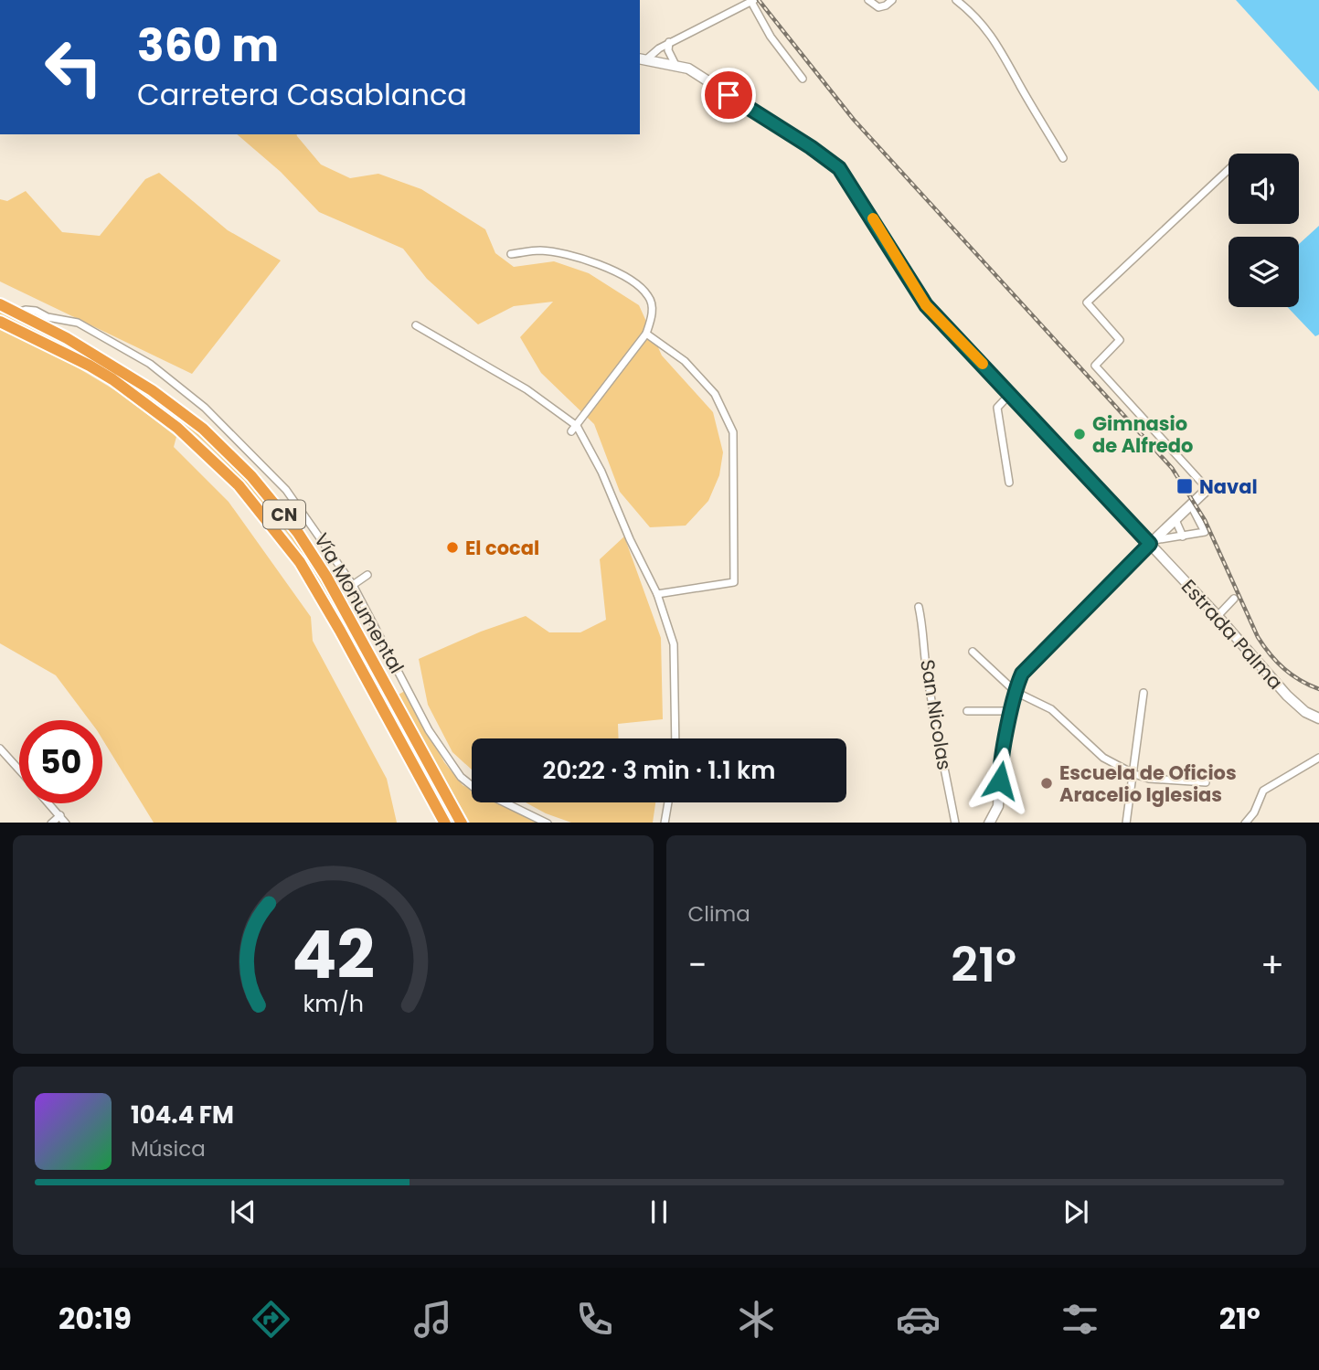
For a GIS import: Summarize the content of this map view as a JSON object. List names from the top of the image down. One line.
{"streets":{"highway":["CN","Vía Monumental"],"main road":["Estrada Palma"],"street":["San Nicolas"]},"places":{"other":["Gimnasio de Alfredo","El cocal","Escuela de Oficios Aracelio Iglesias"],"transit":["Naval"]},"page":{"turn":["360 m","Carretera Casablanca"],"limit":"50","trip":"20:22 · 3 min · 1.1 km","tile":"Clima","heat":["−","21°","+"],"song":["104.4 FM","Música"],"tabs":["20:19","21°"],"gauge":["42","km/h"]}}
